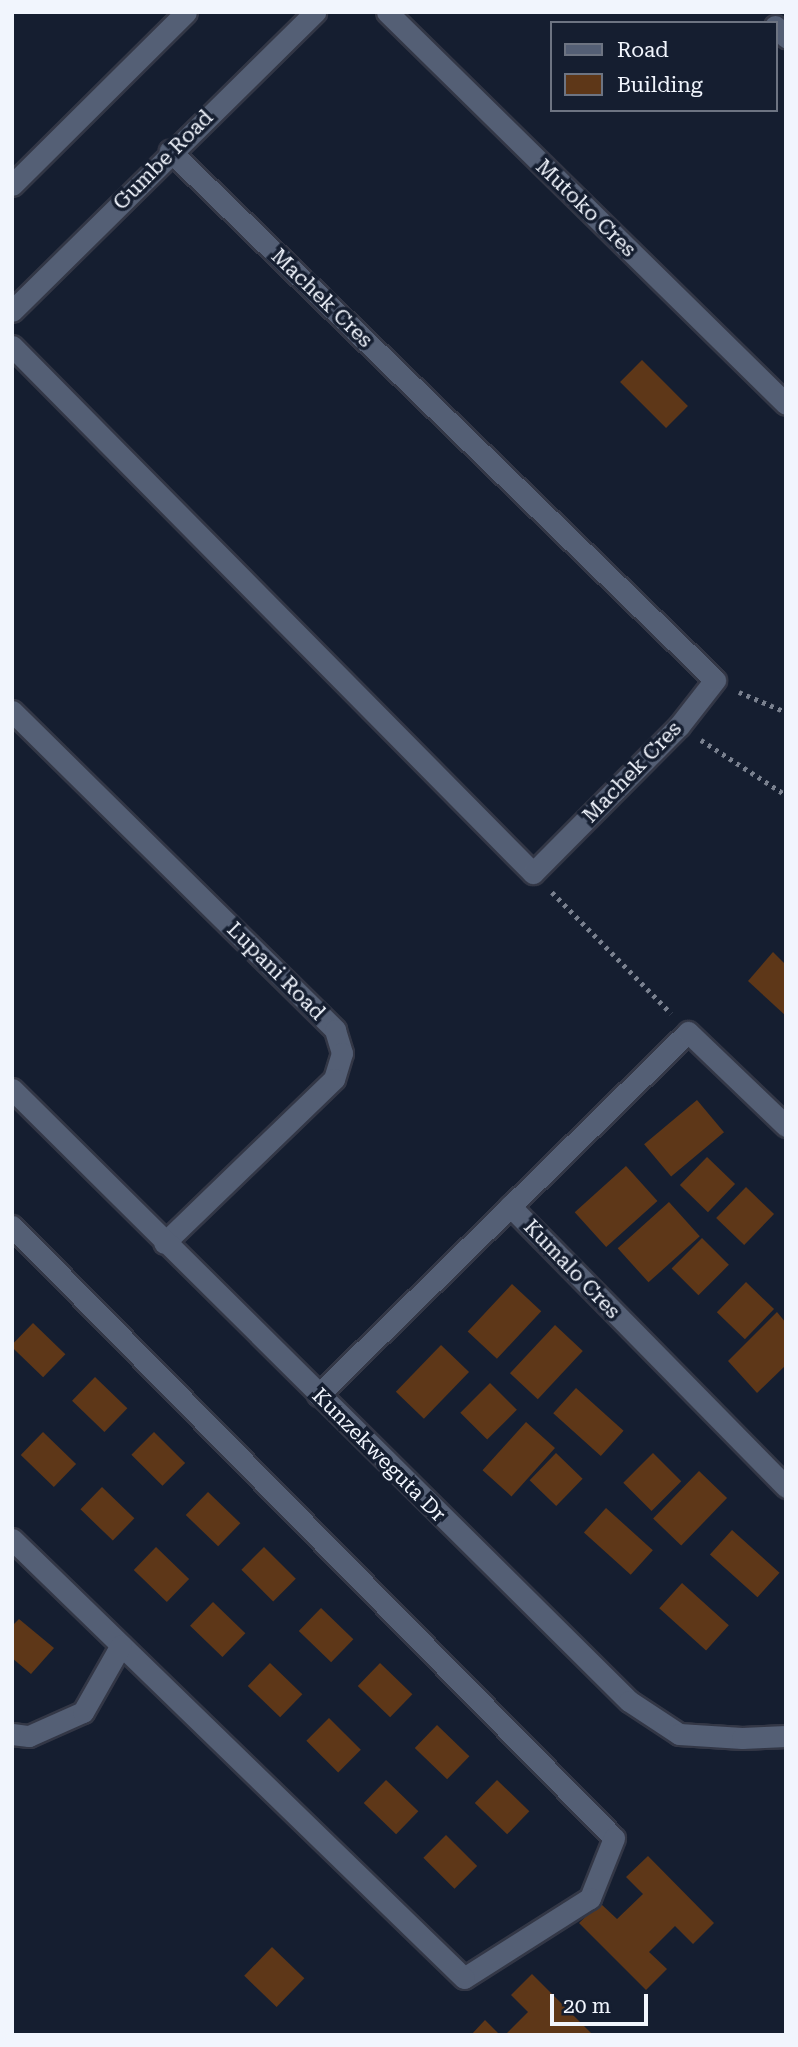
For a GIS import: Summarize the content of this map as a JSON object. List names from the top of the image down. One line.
{"streets":{"street":["Gumbe Road","Mutoko Cres","Machek Cres","Lupani Road","Kumalo Cres","Kunzekweguta Dr"]},"crossings":[["Gumbe Road","Machek Cres"],["Lupani Road","Kunzekweguta Dr"]],"legend":["Road","Building"],"scale_bar":"20 m"}
